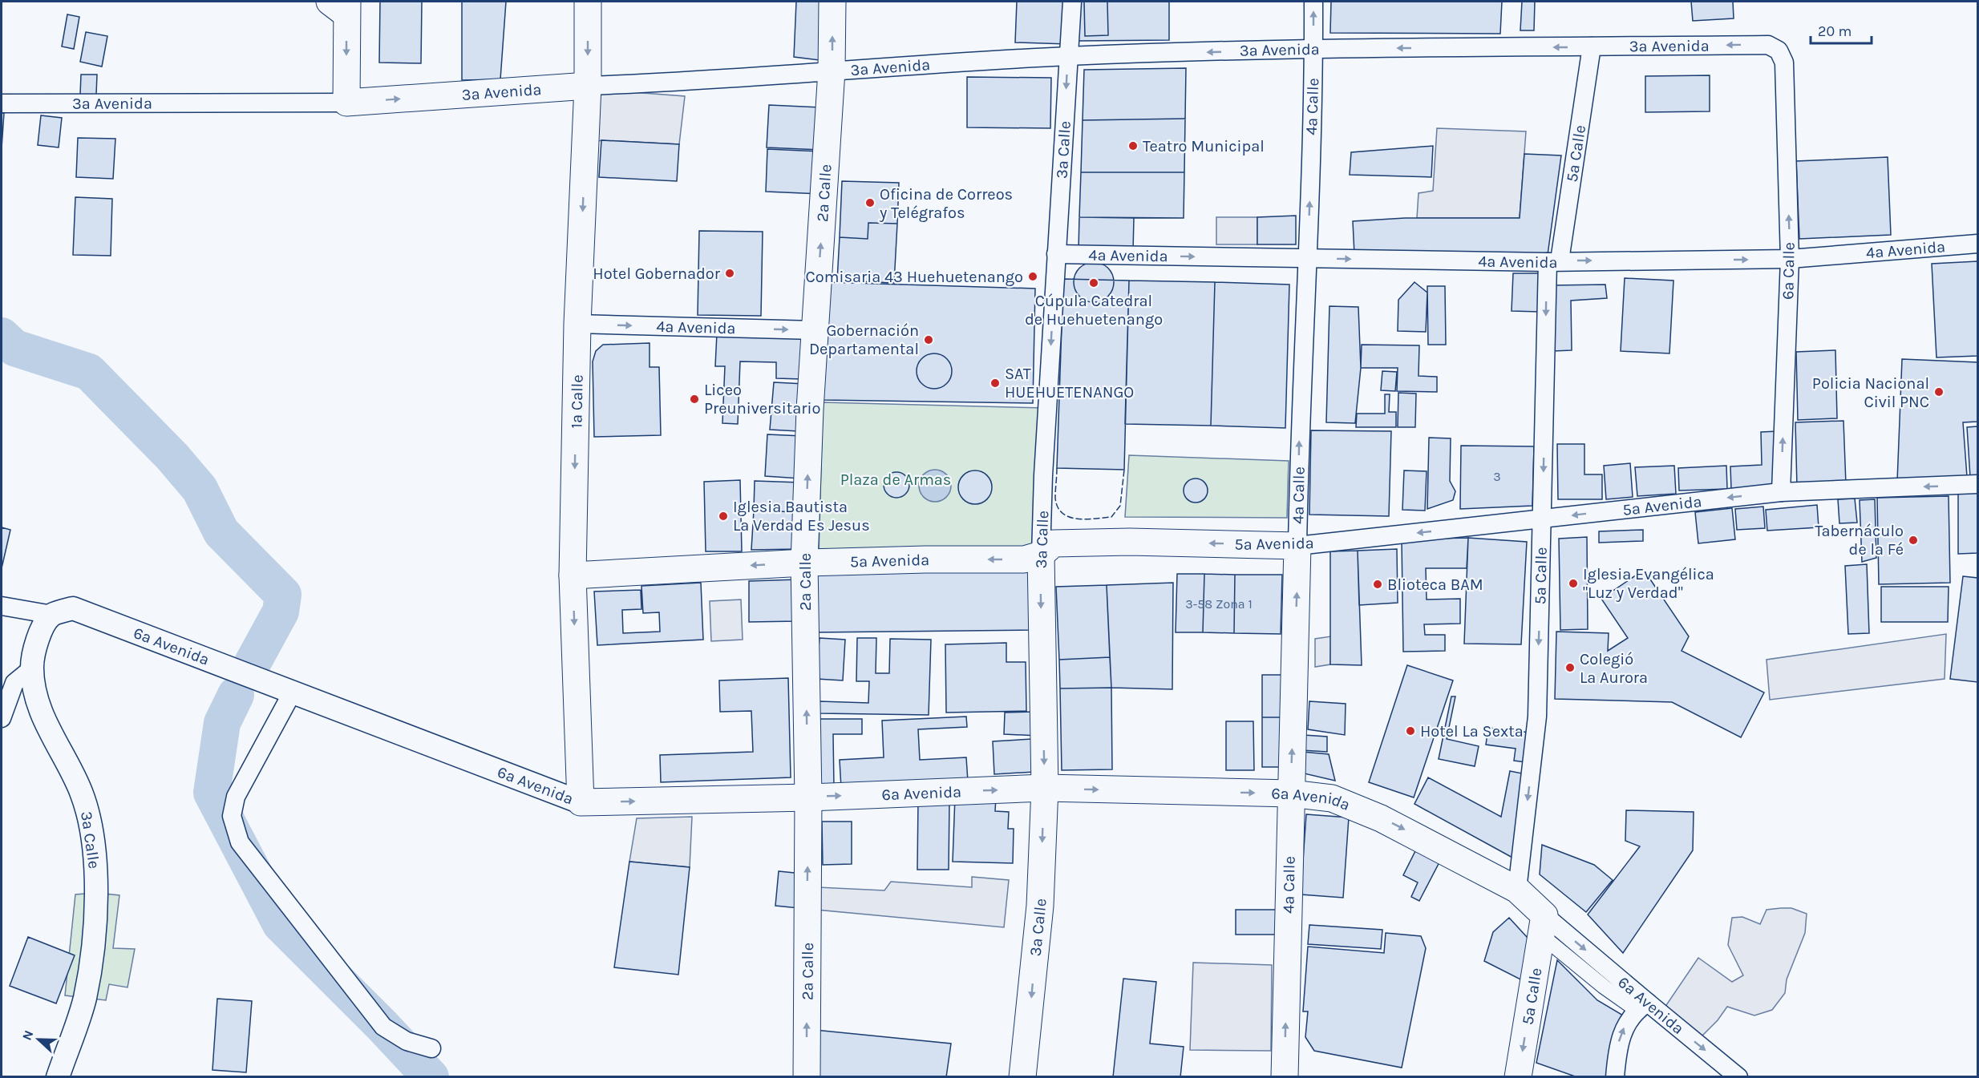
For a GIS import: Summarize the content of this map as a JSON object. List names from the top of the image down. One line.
{"streets":{"main road":["3a Avenida","4a Calle","3a Calle","5a Calle","2a Calle","1a Calle","5a Avenida","6a Avenida"],"street":["4a Avenida","6a Calle"]},"crossings":[["3a Avenida","4a Calle"],["3a Avenida","3a Calle"],["3a Avenida","5a Calle"],["3a Avenida","2a Calle"],["3a Avenida","6a Calle"],["3a Avenida","1a Calle"],["4a Calle","4a Avenida"],["4a Calle","5a Avenida"],["4a Calle","6a Avenida"],["3a Calle","4a Avenida"],["3a Calle","5a Avenida"],["3a Calle","6a Avenida"],["5a Calle","4a Avenida"],["5a Calle","5a Avenida"],["5a Calle","6a Avenida"],["2a Calle","4a Avenida"],["2a Calle","5a Avenida"],["2a Calle","6a Avenida"],["4a Avenida","6a Calle"],["4a Avenida","1a Calle"],["6a Calle","5a Avenida"],["1a Calle","5a Avenida"],["1a Calle","6a Avenida"]],"one_way":["4a Calle","3a Calle","5a Calle","2a Calle","4a Avenida","6a Calle","1a Calle","5a Avenida","6a Avenida"],"parks":["Plaza de Armas"],"places":["Teatro Municipal","Oficina de Correos y Telégrafos","Hotel Gobernador","Comisaria 43 Huehuetenango","Cúpula Catedral de Huehuetenango","Gobernación Departamental","SAT HUEHUETENANGO","Policia Nacional Civil PNC","Liceo Preuniversitario","Iglesia Bautista La Verdad Es Jesus","Tabernáculo de la Fé","Iglesia Evangélica \"Luz y Verdad\"","Blioteca BAM","Colegió La Aurora","Hotel La Sexta"],"house_numbers":["3","3-58 Zona 1"],"scale_bar":"20 m","north":"left"}
